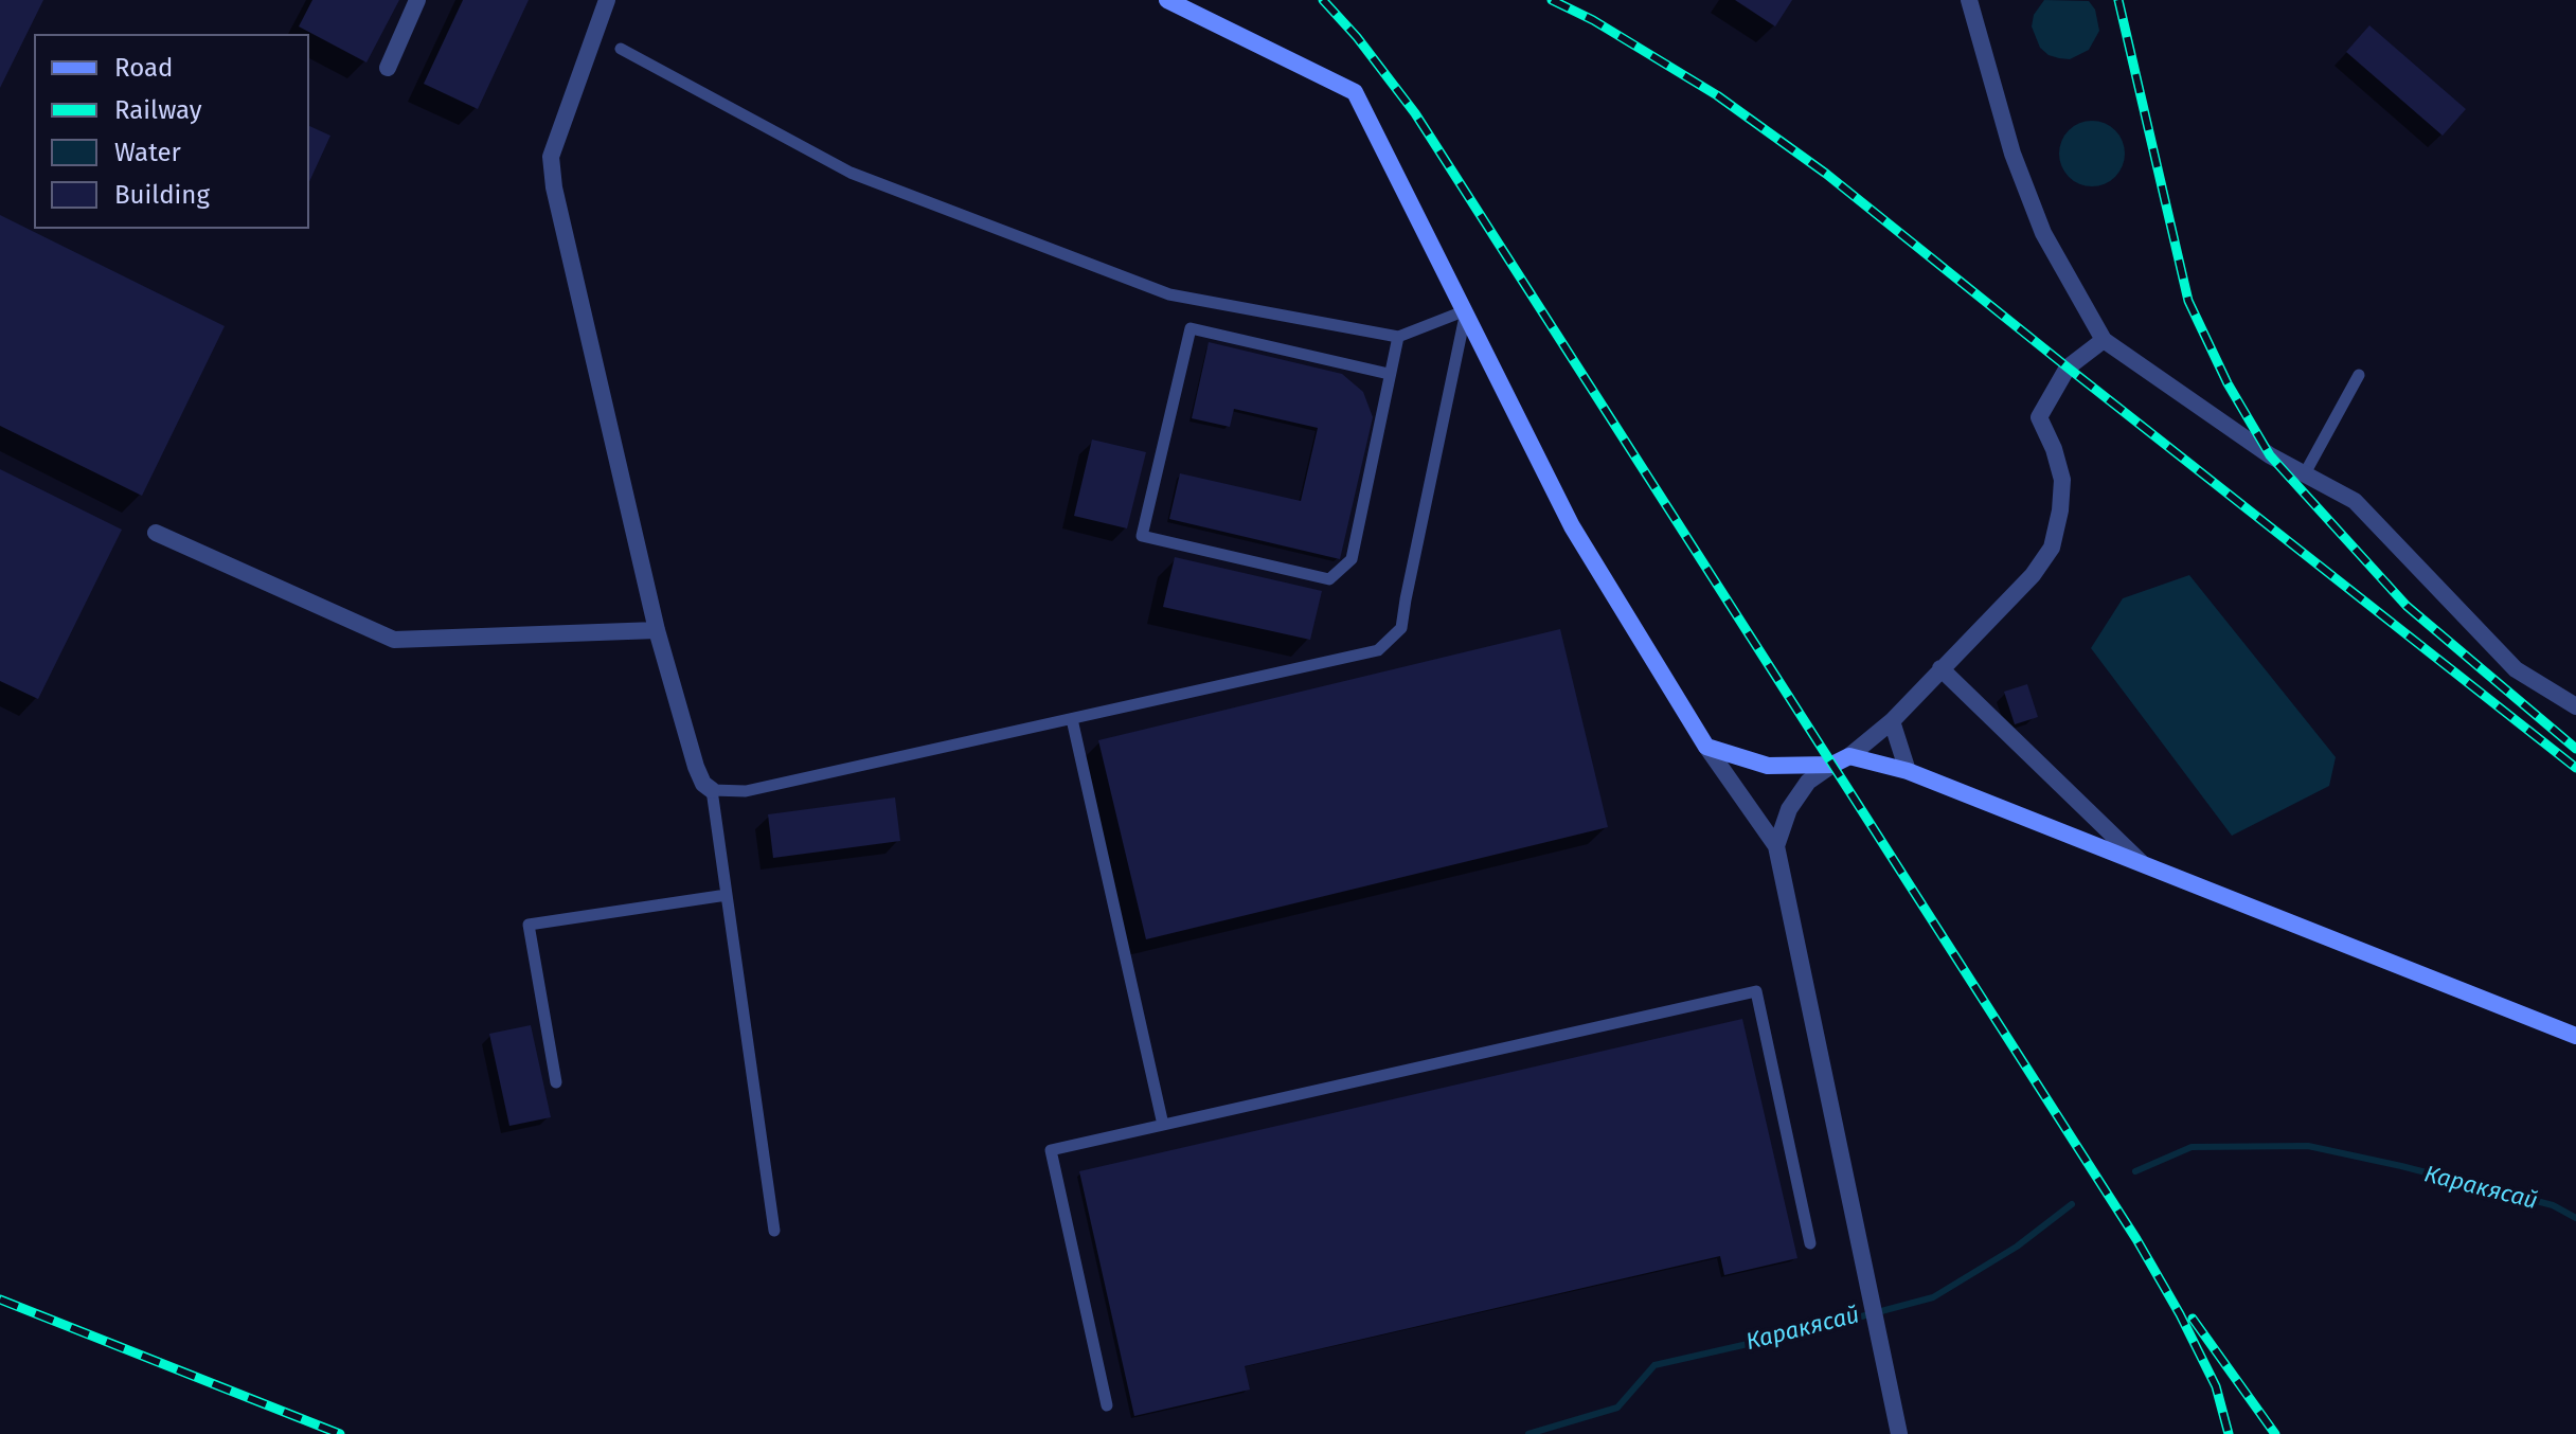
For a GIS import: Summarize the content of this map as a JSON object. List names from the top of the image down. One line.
{"water":["Каракясай"],"legend":["Road","Railway","Water","Building"]}
